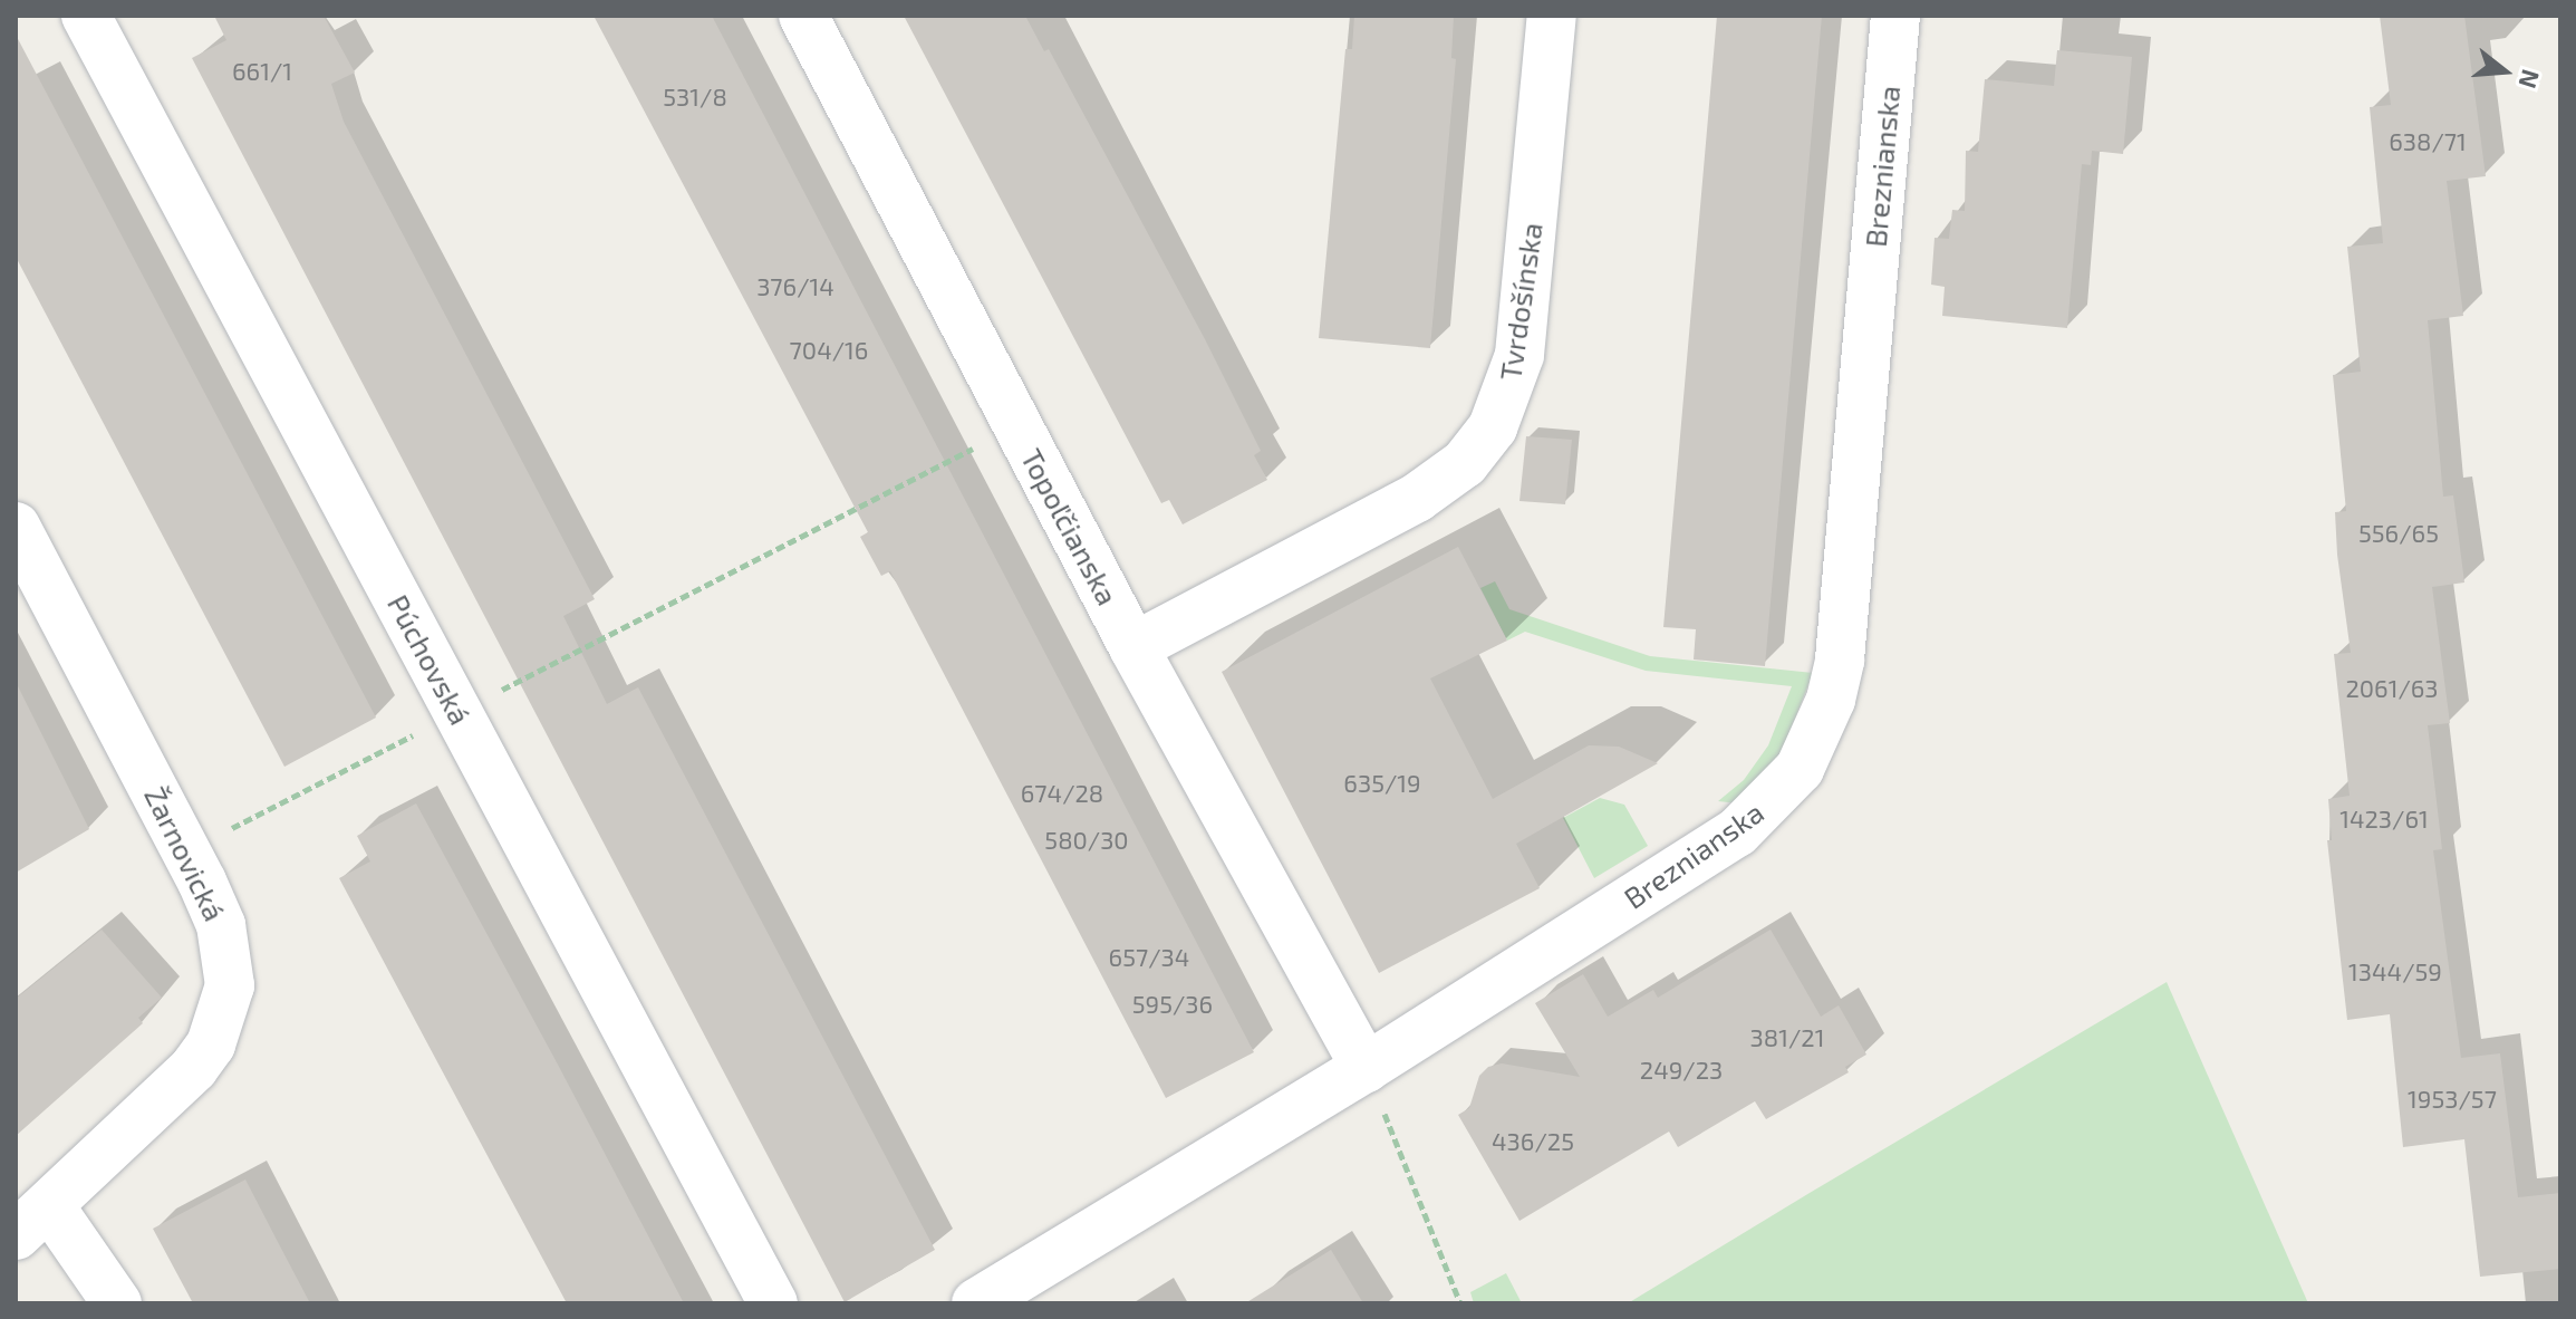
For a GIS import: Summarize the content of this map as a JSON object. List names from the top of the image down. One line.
{"streets":{"street":["Breznianska","Tvrdošínska","Topoľčianska","Púchovská","Žarnovická"]},"crossings":[["Breznianska","Topoľčianska"],["Tvrdošínska","Topoľčianska"]],"house_numbers":["661/1","531/8","638/71","376/14","704/16","556/65","2061/63","635/19","674/28","1423/61","580/30","657/34","1344/59","595/36","381/21","249/23","1953/57","436/25"],"north":"right"}
